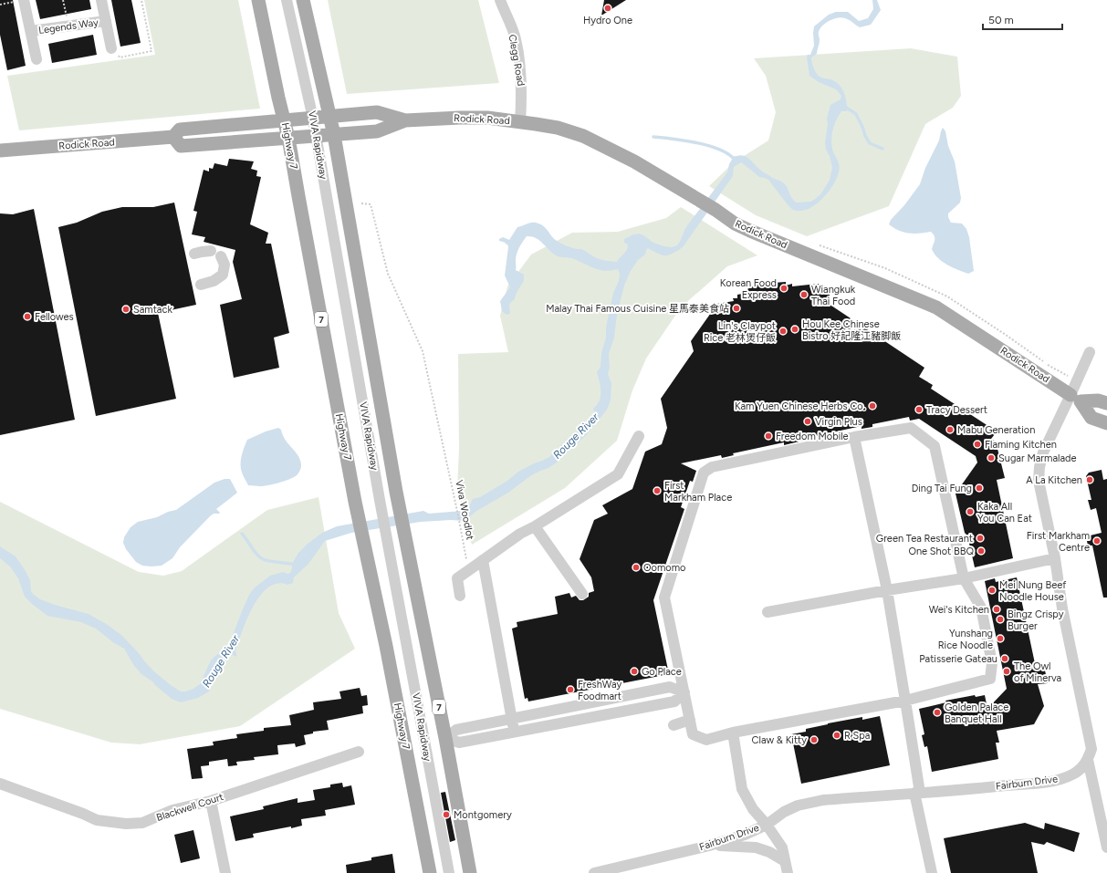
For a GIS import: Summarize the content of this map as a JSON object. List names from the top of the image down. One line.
{"streets":{"main road":["Rodick Road","Highway 7","7"],"street":["Legends Way","Clegg Road","VIVA Rapidway","Fairburn Drive","Blackwell Court"],"path":["Viva Woodlot"]},"crossings":[["Clegg Road","Rodick Road"],["Rodick Road","VIVA Rapidway"],["Rodick Road","Highway 7"],["Rodick Road","7"]],"water":["Rouge River"],"places":["Hydro One","Korean Food Express","Wiangkuk Thai Food","Malay Thai Famous Cuisine 星馬泰美食站","Samtack","Fellowes","Hou Kee Chinese Bistro 好記隆江豬脚飯","Lin's Claypot Rice 老林煲仔飯","Kam Yuen Chinese Herbs Co.","Tracy Dessert","Virgin Plus","Mabu Generation","Freedom Mobile","Flaming Kitchen","Sugar Marmalade","A La Kitchen","Ding Tai Fung","First Markham Place","Kaka All You Can Eat","Green Tea Restaurant","First Markham Centre","One Shot BBQ","Oomomo","Mei Nung Beef Noodle House","Wei's Kitchen","Bingz Crispy Burger","Yunshang Rice Noodle","Patisserie Gateau","Go Place","The Owl of Minerva","FreshWay Foodmart","Golden Palace Banquet Hall","R Spa","Claw & Kitty","Montgomery"],"scale_bar":"50 m"}
